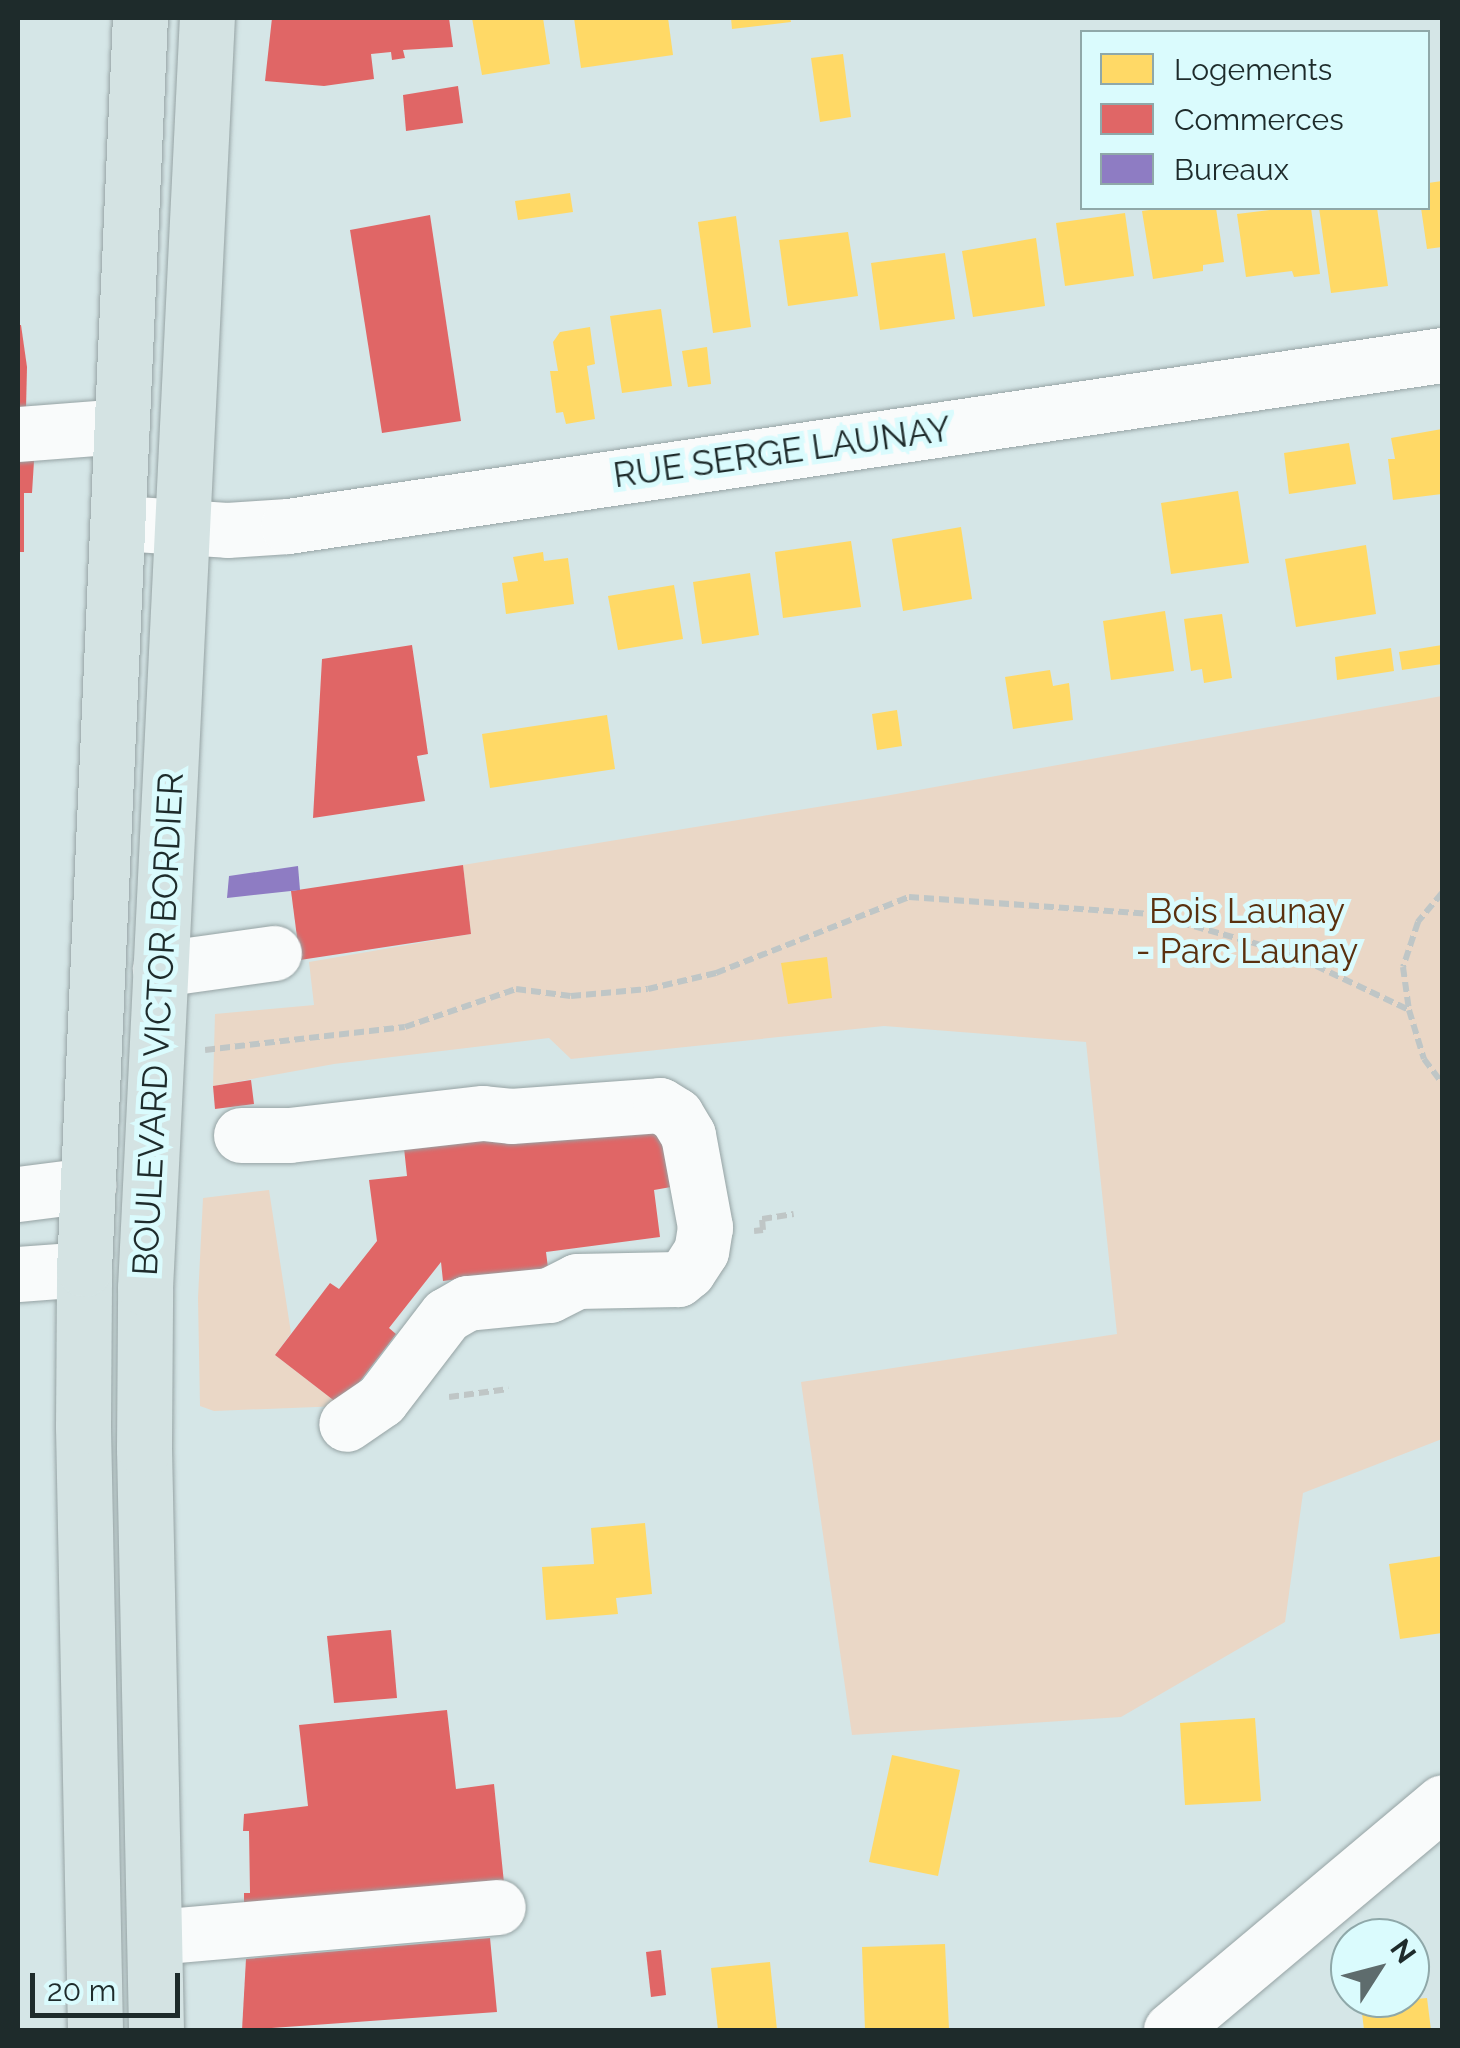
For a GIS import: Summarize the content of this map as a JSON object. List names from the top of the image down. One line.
{"streets":{"main road":["BOULEVARD VICTOR BORDIER"],"street":["RUE SERGE LAUNAY"]},"crossings":[["RUE SERGE LAUNAY","BOULEVARD VICTOR BORDIER"]],"parks":["Bois Launay - Parc Launay"],"legend":["Logements","Commerces","Bureaux"],"scale_bar":"20 m","north":"top right"}
